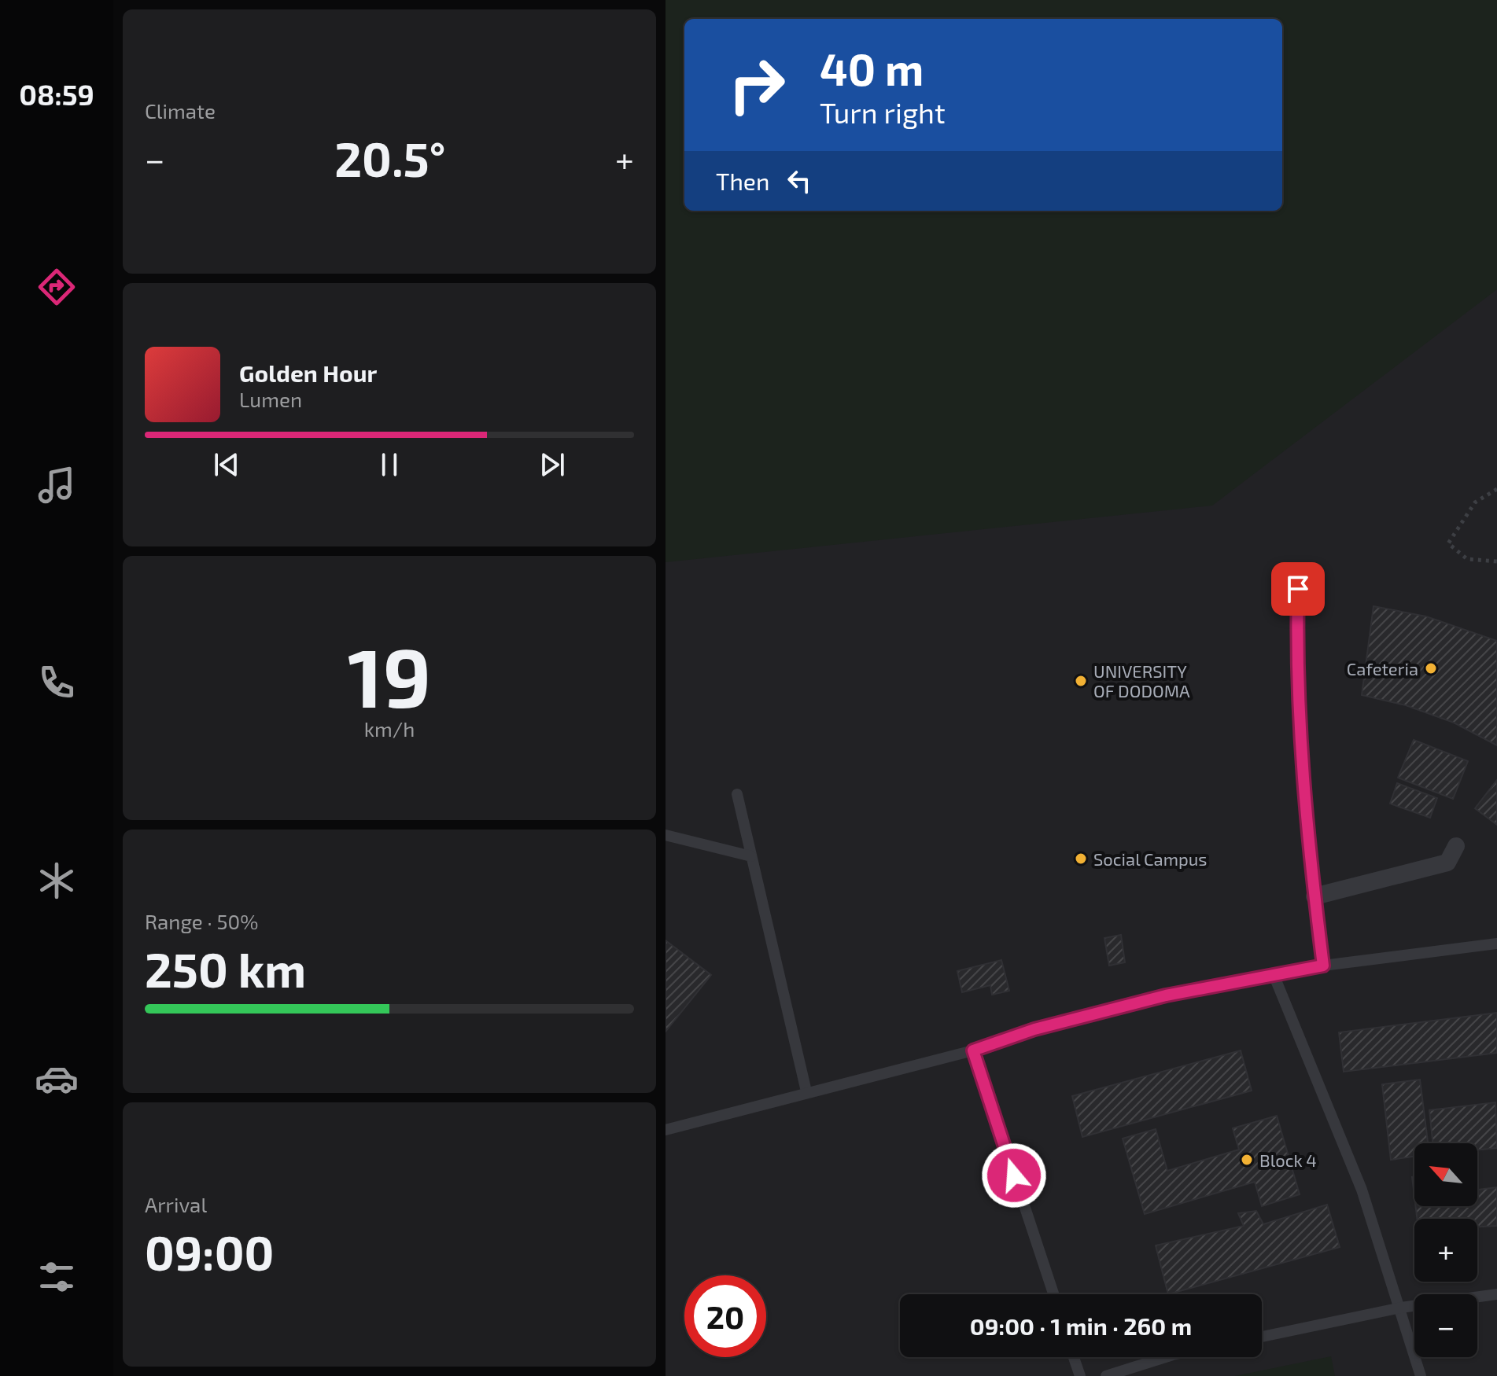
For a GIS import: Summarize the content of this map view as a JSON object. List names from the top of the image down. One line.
{"places":["Cafeteria","UNIVERSITY OF DODOMA","Social Campus","Block 4"],"north":"top left","page":{"tabs":"08:59","tile":["Climate",["19","km/h"],["Range · 50%","250 km"],["Arrival","09:00"]],"turn":["40 m","Turn right"],"heat":["−","20.5°","+"],"then":"Then","song":["Golden Hour","Lumen"],"map_buttons":["+","−"],"limit":"20","trip":"09:00 · 1 min · 260 m"}}
